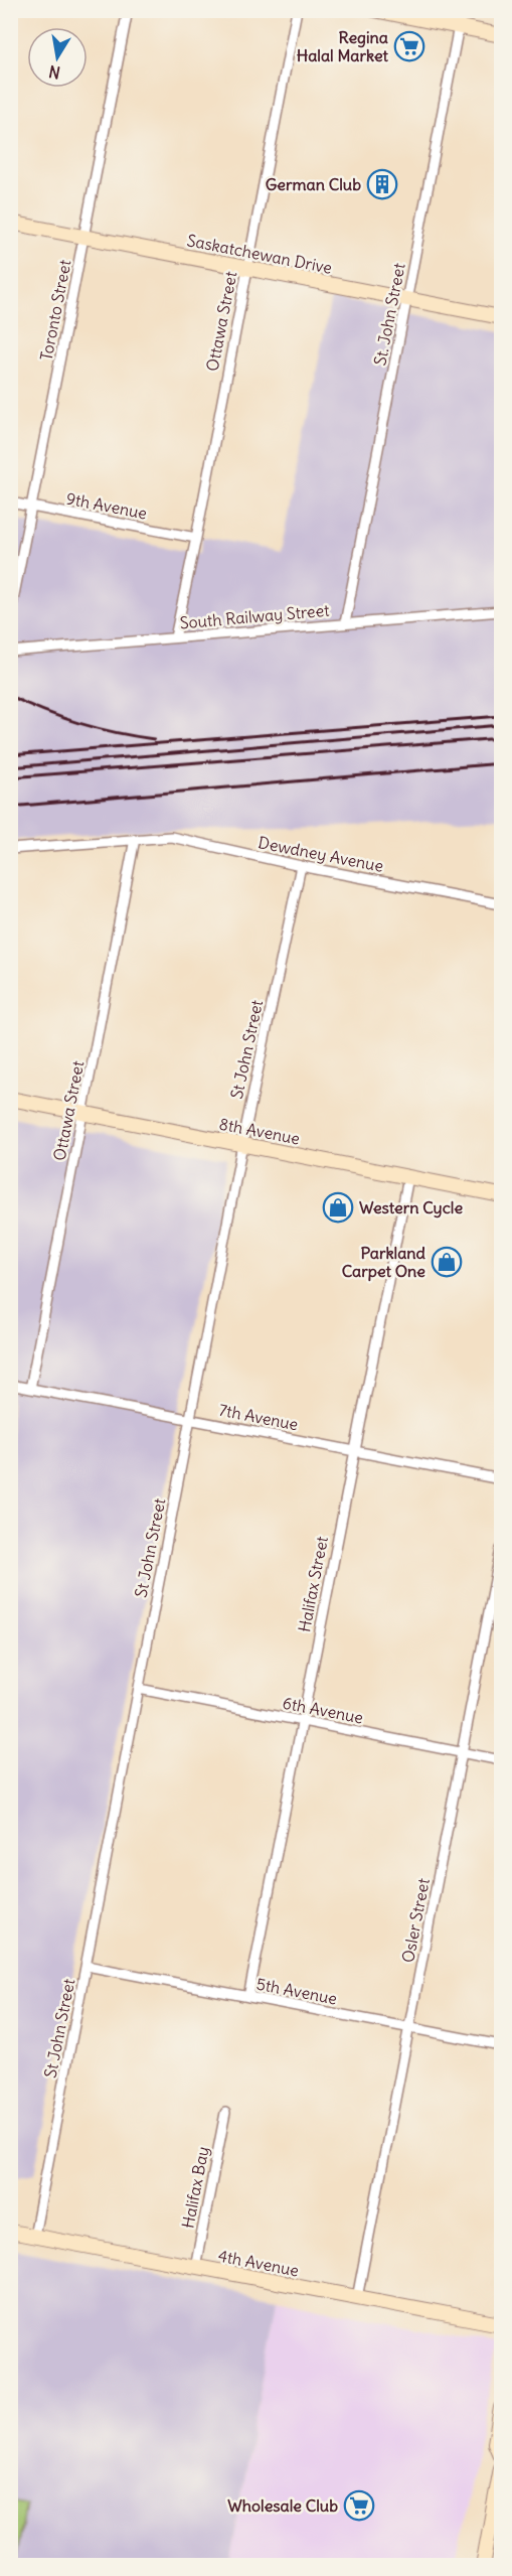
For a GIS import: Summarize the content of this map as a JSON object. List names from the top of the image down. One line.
{"streets":{"main road":["Saskatchewan Drive","8th Avenue","4th Avenue"],"street":["Toronto Street","St. John Street","Ottawa Street","9th Avenue","South Railway Street","Dewdney Avenue","St John Street","7th Avenue","Halifax Street","6th Avenue","Osler Street","5th Avenue","Halifax Bay"]},"crossings":[["Saskatchewan Drive","Toronto Street"],["Saskatchewan Drive","St. John Street"],["Saskatchewan Drive","Ottawa Street"],["Toronto Street","9th Avenue"],["St. John Street","South Railway Street"],["Ottawa Street","9th Avenue"],["Ottawa Street","South Railway Street"],["Ottawa Street","Dewdney Avenue"],["Ottawa Street","8th Avenue"],["Ottawa Street","7th Avenue"],["Dewdney Avenue","St John Street"],["St John Street","8th Avenue"],["St John Street","7th Avenue"],["St John Street","6th Avenue"],["St John Street","5th Avenue"],["St John Street","4th Avenue"],["8th Avenue","Halifax Street"],["7th Avenue","Halifax Street"],["Halifax Street","6th Avenue"],["Halifax Street","5th Avenue"],["6th Avenue","Osler Street"],["Osler Street","5th Avenue"],["Osler Street","4th Avenue"],["Halifax Bay","4th Avenue"]],"places":{"supermarket":["Regina Halal Market","Wholesale Club"],"building":["German Club"],"shop":["Western Cycle","Parkland Carpet One"]},"north":"bottom"}
